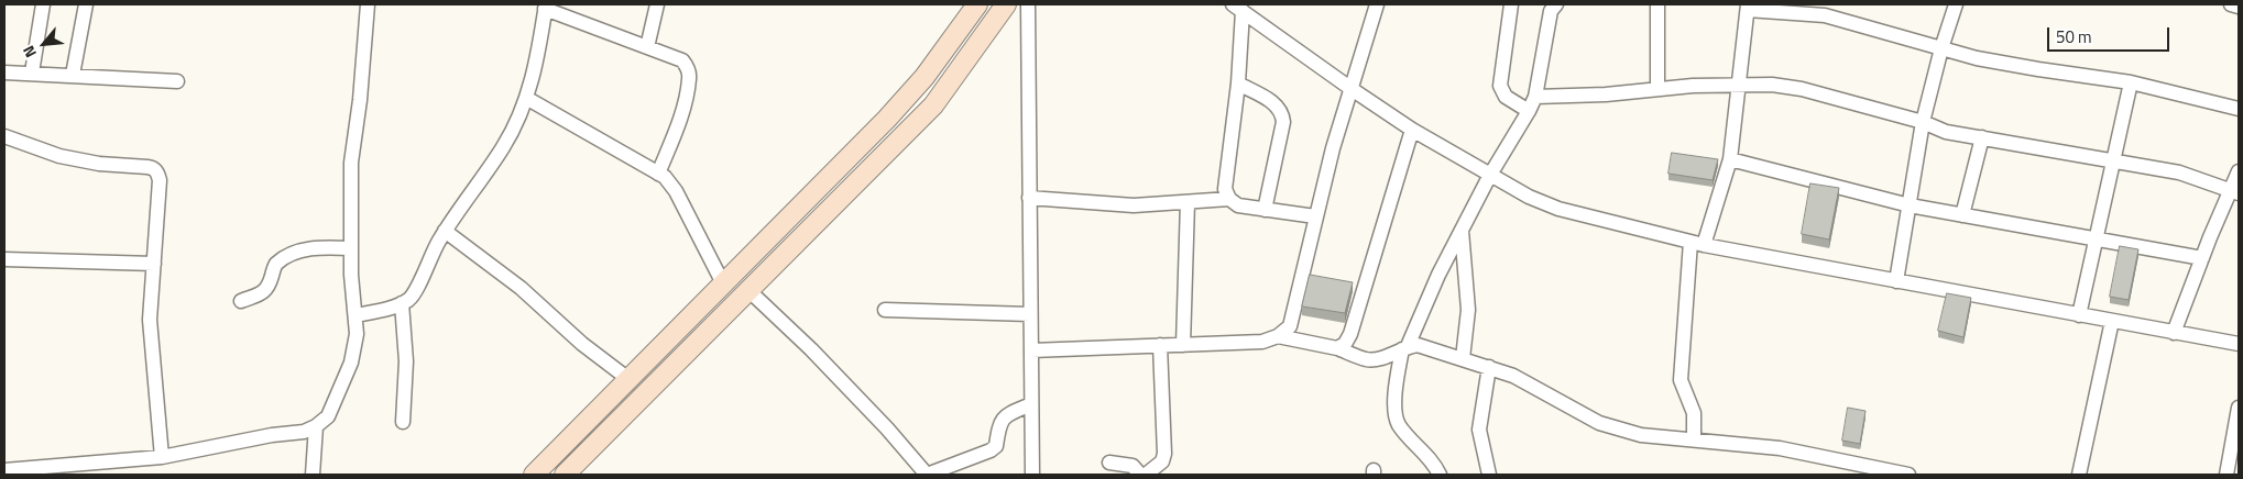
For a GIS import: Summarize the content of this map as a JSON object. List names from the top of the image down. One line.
{"scale_bar":"50 m","north":"bottom left"}
